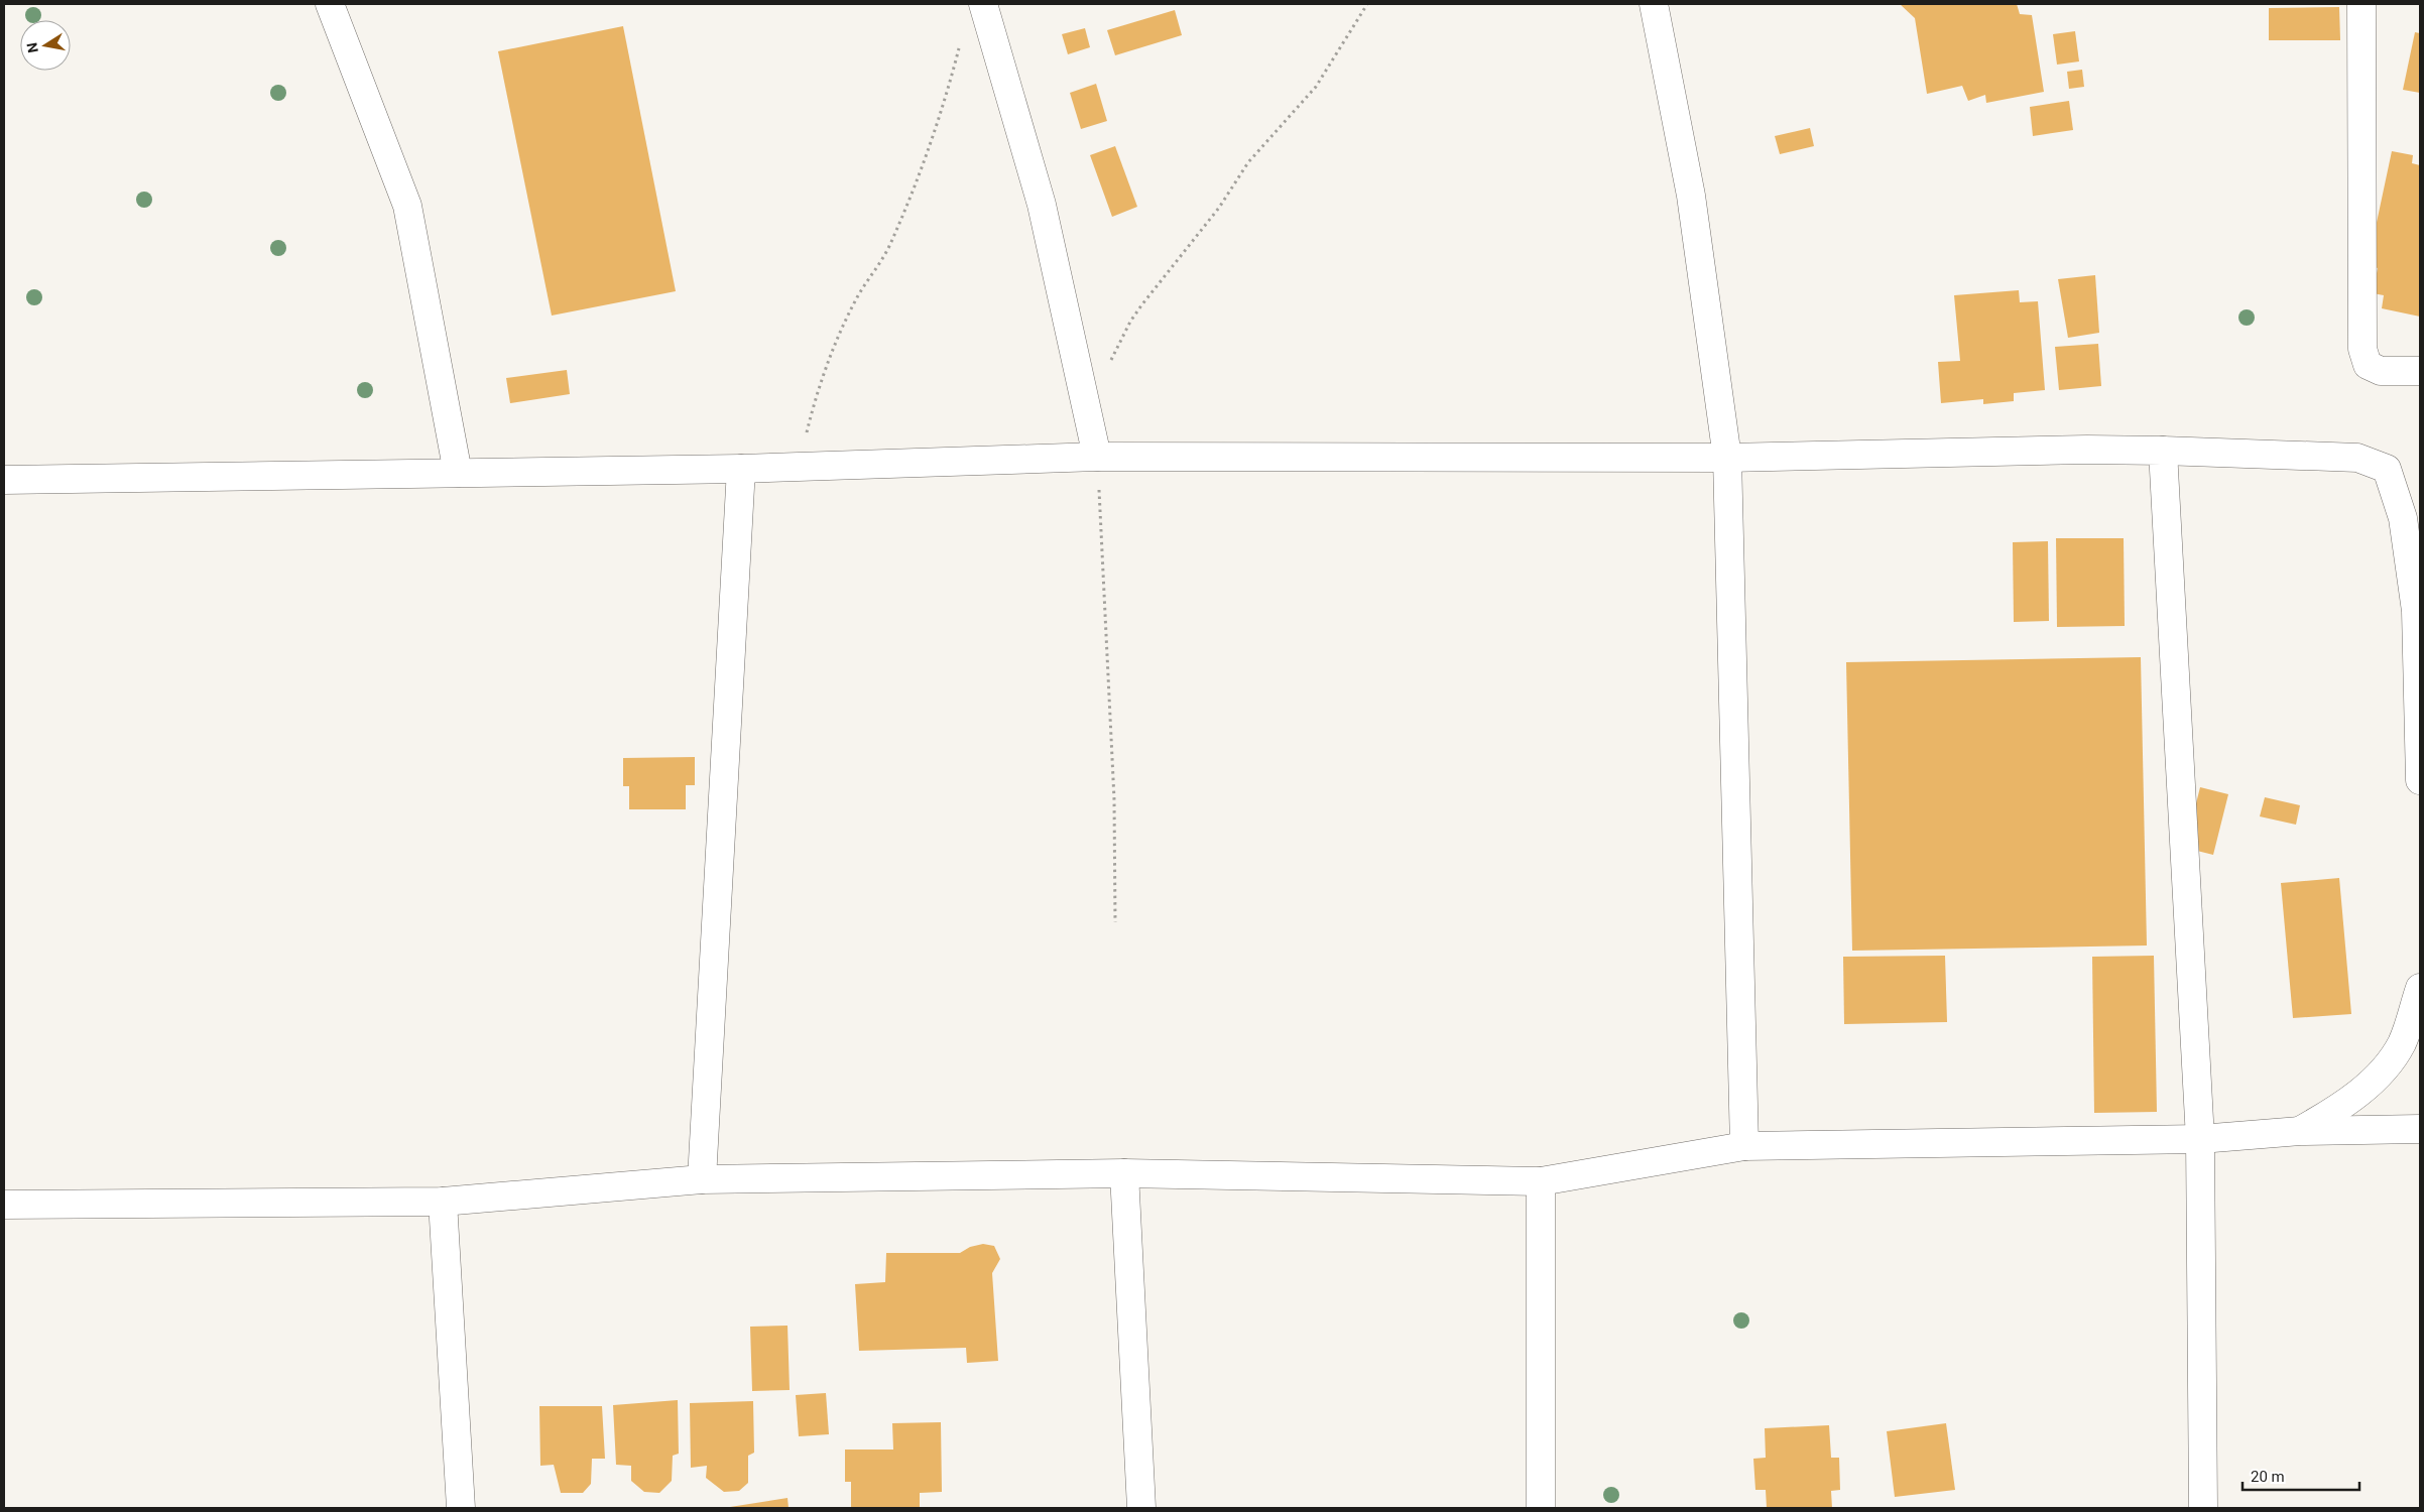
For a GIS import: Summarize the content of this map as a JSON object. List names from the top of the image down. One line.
{"scale_bar":"20 m","north":"left"}
